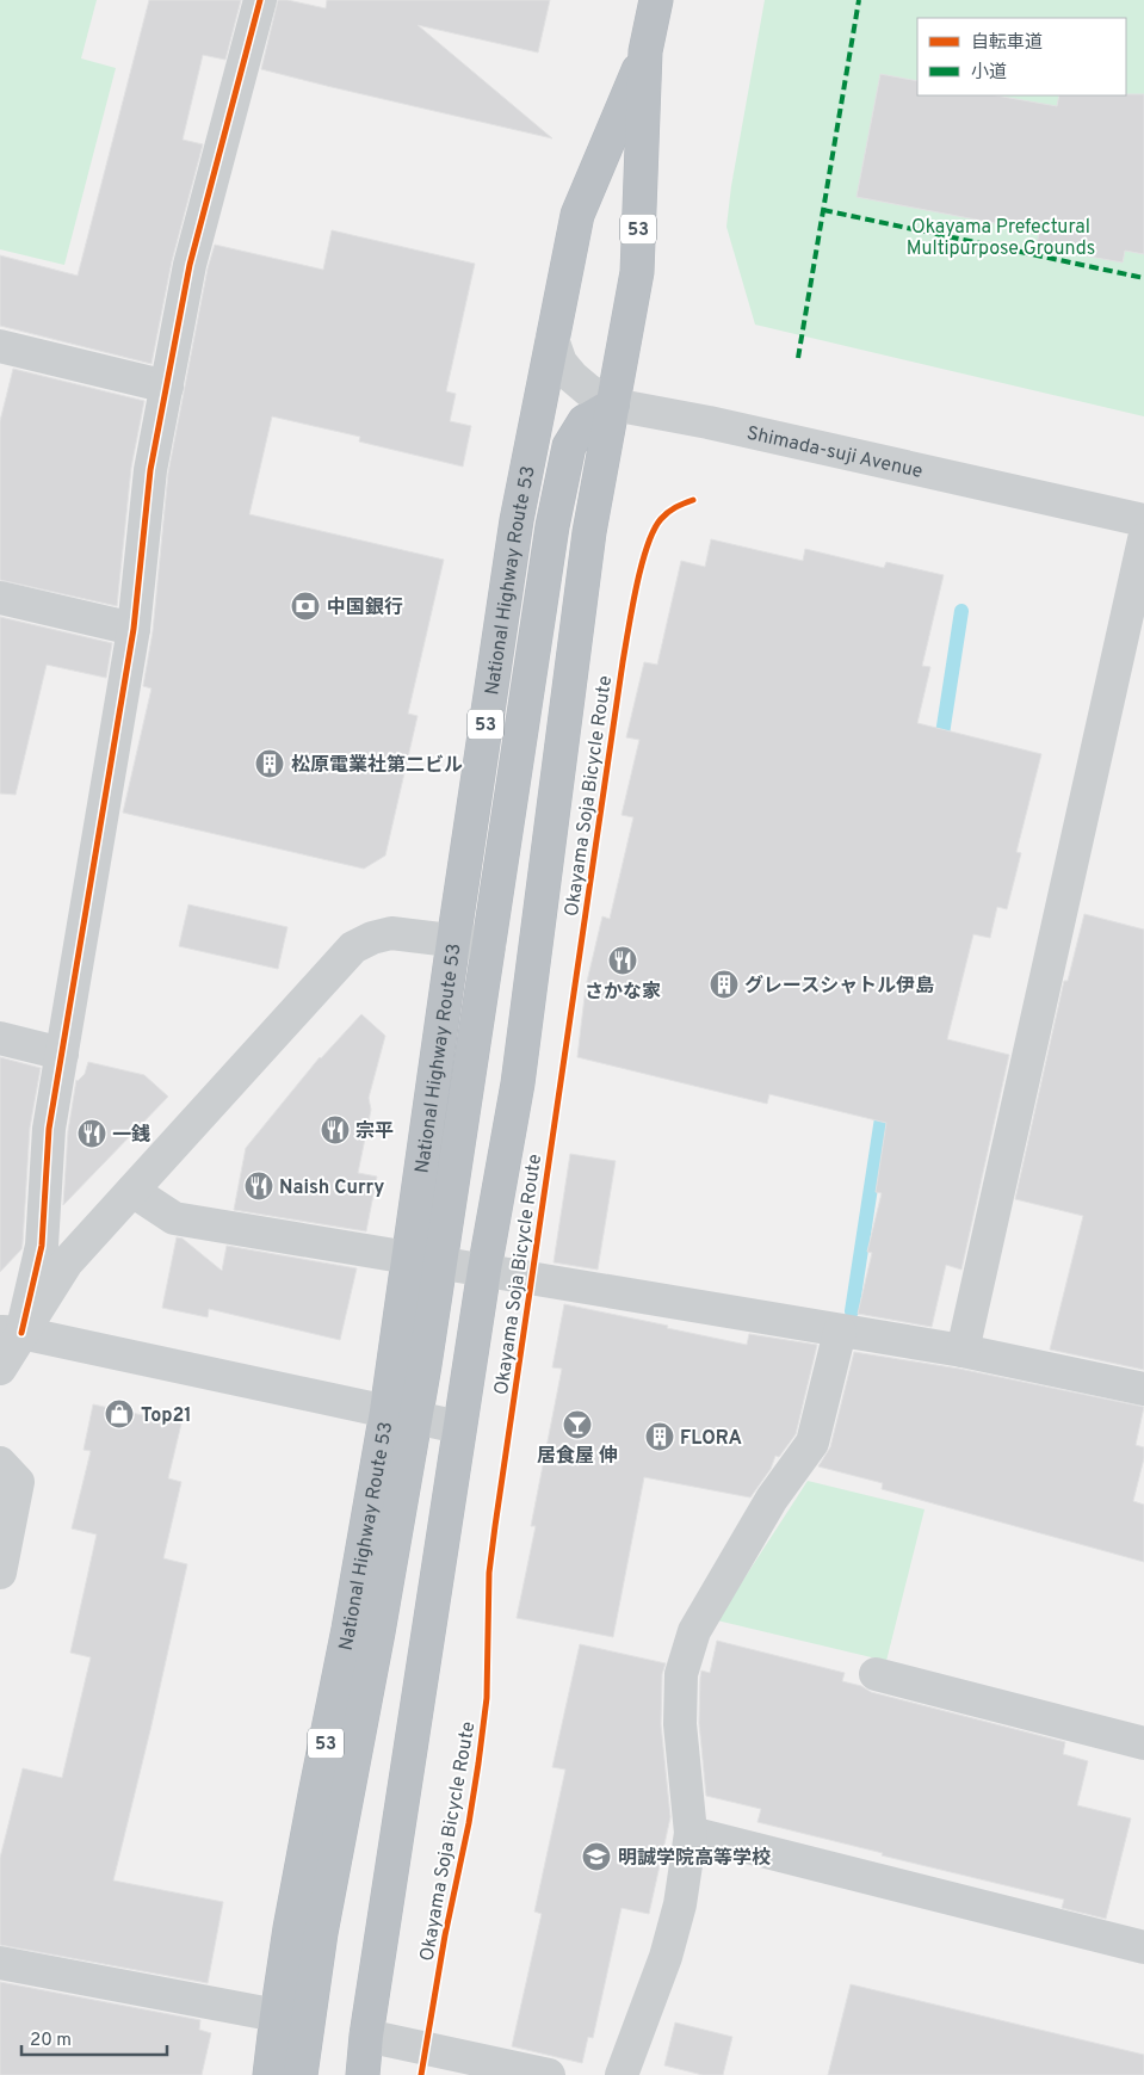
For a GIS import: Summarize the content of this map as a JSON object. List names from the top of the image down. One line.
{"streets":{"highway":["53","National Highway Route 53"],"street":["Shimada-suji Avenue"],"cycle path":["Okayama Soja Bicycle Route"]},"crossings":[["53","Shimada-suji Avenue"],["53","National Highway Route 53"],["Shimada-suji Avenue","National Highway Route 53"]],"parks":["Okayama Prefectural Multipurpose Grounds"],"places":{"bank":["中国銀行"],"building":["松原電業社第二ビル","グレースシャトル伊島","FLORA"],"restaurant":["さかな家","宗平","一銭","Naish Curry"],"shop":["Top21"],"bar":["居食屋 伸"],"school or university":["明誠学院高等学校"]},"legend":["自転車道","小道"],"scale_bar":"20 m"}
